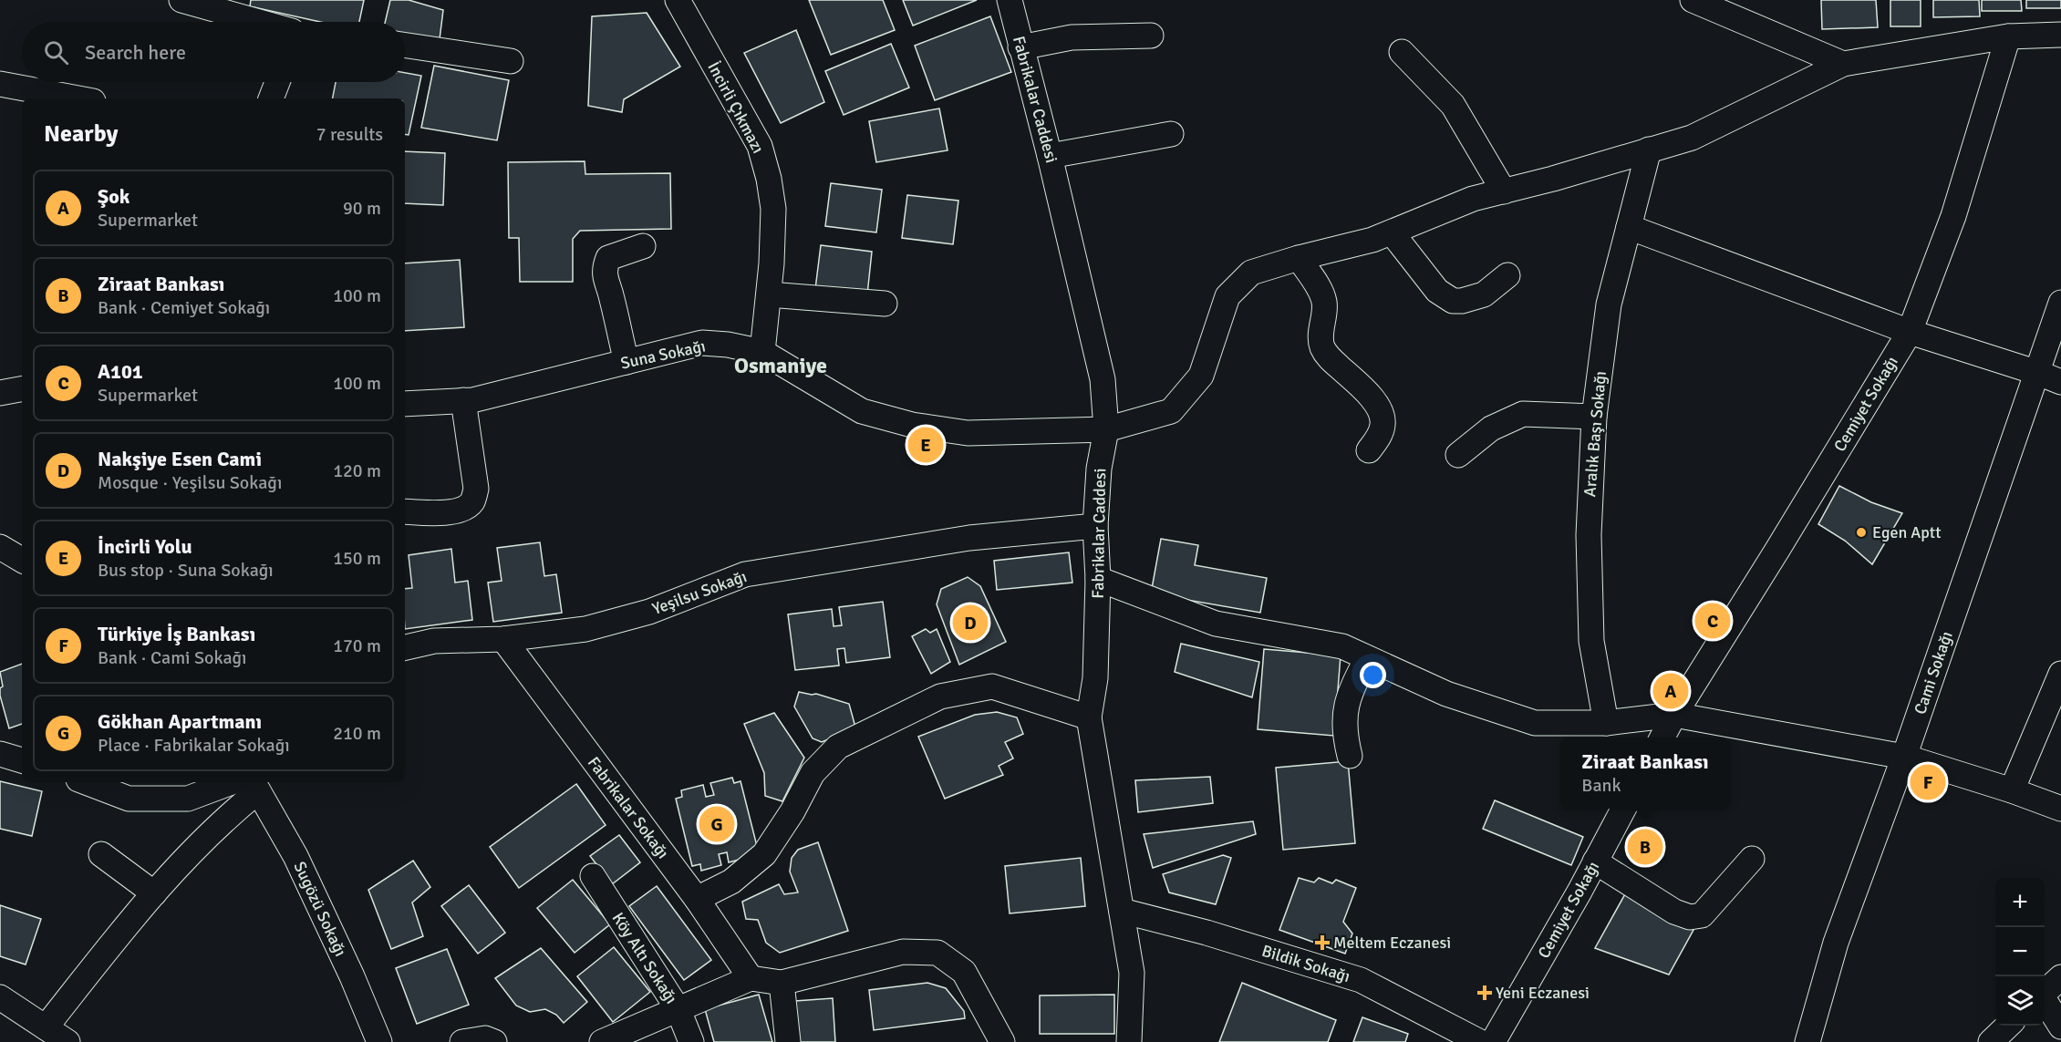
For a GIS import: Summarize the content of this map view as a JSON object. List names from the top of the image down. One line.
{"streets":{"street":["Fabrikalar Caddesi","İncirli Çıkmazı","Suna Sokağı","Cemiyet Sokağı","Aralık Başı Sokağı","Yeşilsu Sokağı","Cami Sokağı","Fabrikalar Sokağı","Sugözü Sokağı","Köy Altı Sokağı","Bildik Sokağı"]},"crossings":[["Fabrikalar Caddesi","Suna Sokağı"],["Fabrikalar Caddesi","Yeşilsu Sokağı"],["Fabrikalar Caddesi","Bildik Sokağı"],["İncirli Çıkmazı","Suna Sokağı"],["Suna Sokağı","Cemiyet Sokağı"],["Suna Sokağı","Aralık Başı Sokağı"],["Yeşilsu Sokağı","Fabrikalar Sokağı"]],"districts":["Osmaniye"],"places":{"other":["Egen Aptt"],"health":["Meltem Eczanesi","Yeni Eczanesi"]},"page":{"search":"Search here","heading":["Nearby","7 results"],"list":[{"mark":"A","name":"Şok","note":"Supermarket","value":"90 m"},{"mark":"B","name":"Ziraat Bankası","note":"Bank · Cemiyet Sokağı","value":"100 m"},{"mark":"C","name":"A101","note":"Supermarket","value":"100 m"},{"mark":"D","name":"Nakşiye Esen Cami","note":"Mosque · Yeşilsu Sokağı","value":"120 m"},{"mark":"E","name":"İncirli Yolu","note":"Bus stop · Suna Sokağı","value":"150 m"},{"mark":"F","name":"Türkiye İş Bankası","note":"Bank · Cami Sokağı","value":"170 m"},{"mark":"G","name":"Gökhan Apartmanı","note":"Place · Fabrikalar Sokağı","value":"210 m"}],"pins":["E","C","D","A","F","G","B"],"popup":["Ziraat Bankası","Bank"],"map_buttons":["+","−"]}}
